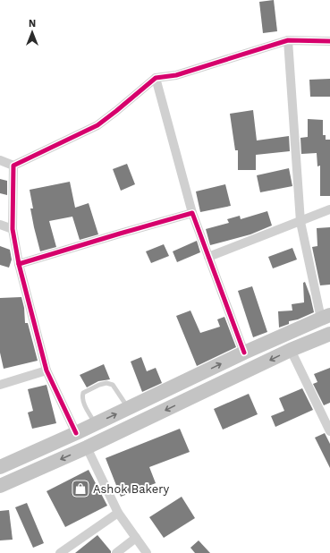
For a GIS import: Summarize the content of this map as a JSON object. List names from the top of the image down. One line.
{"places":{"shop":["Ashok Bakery"]},"north":"top"}
